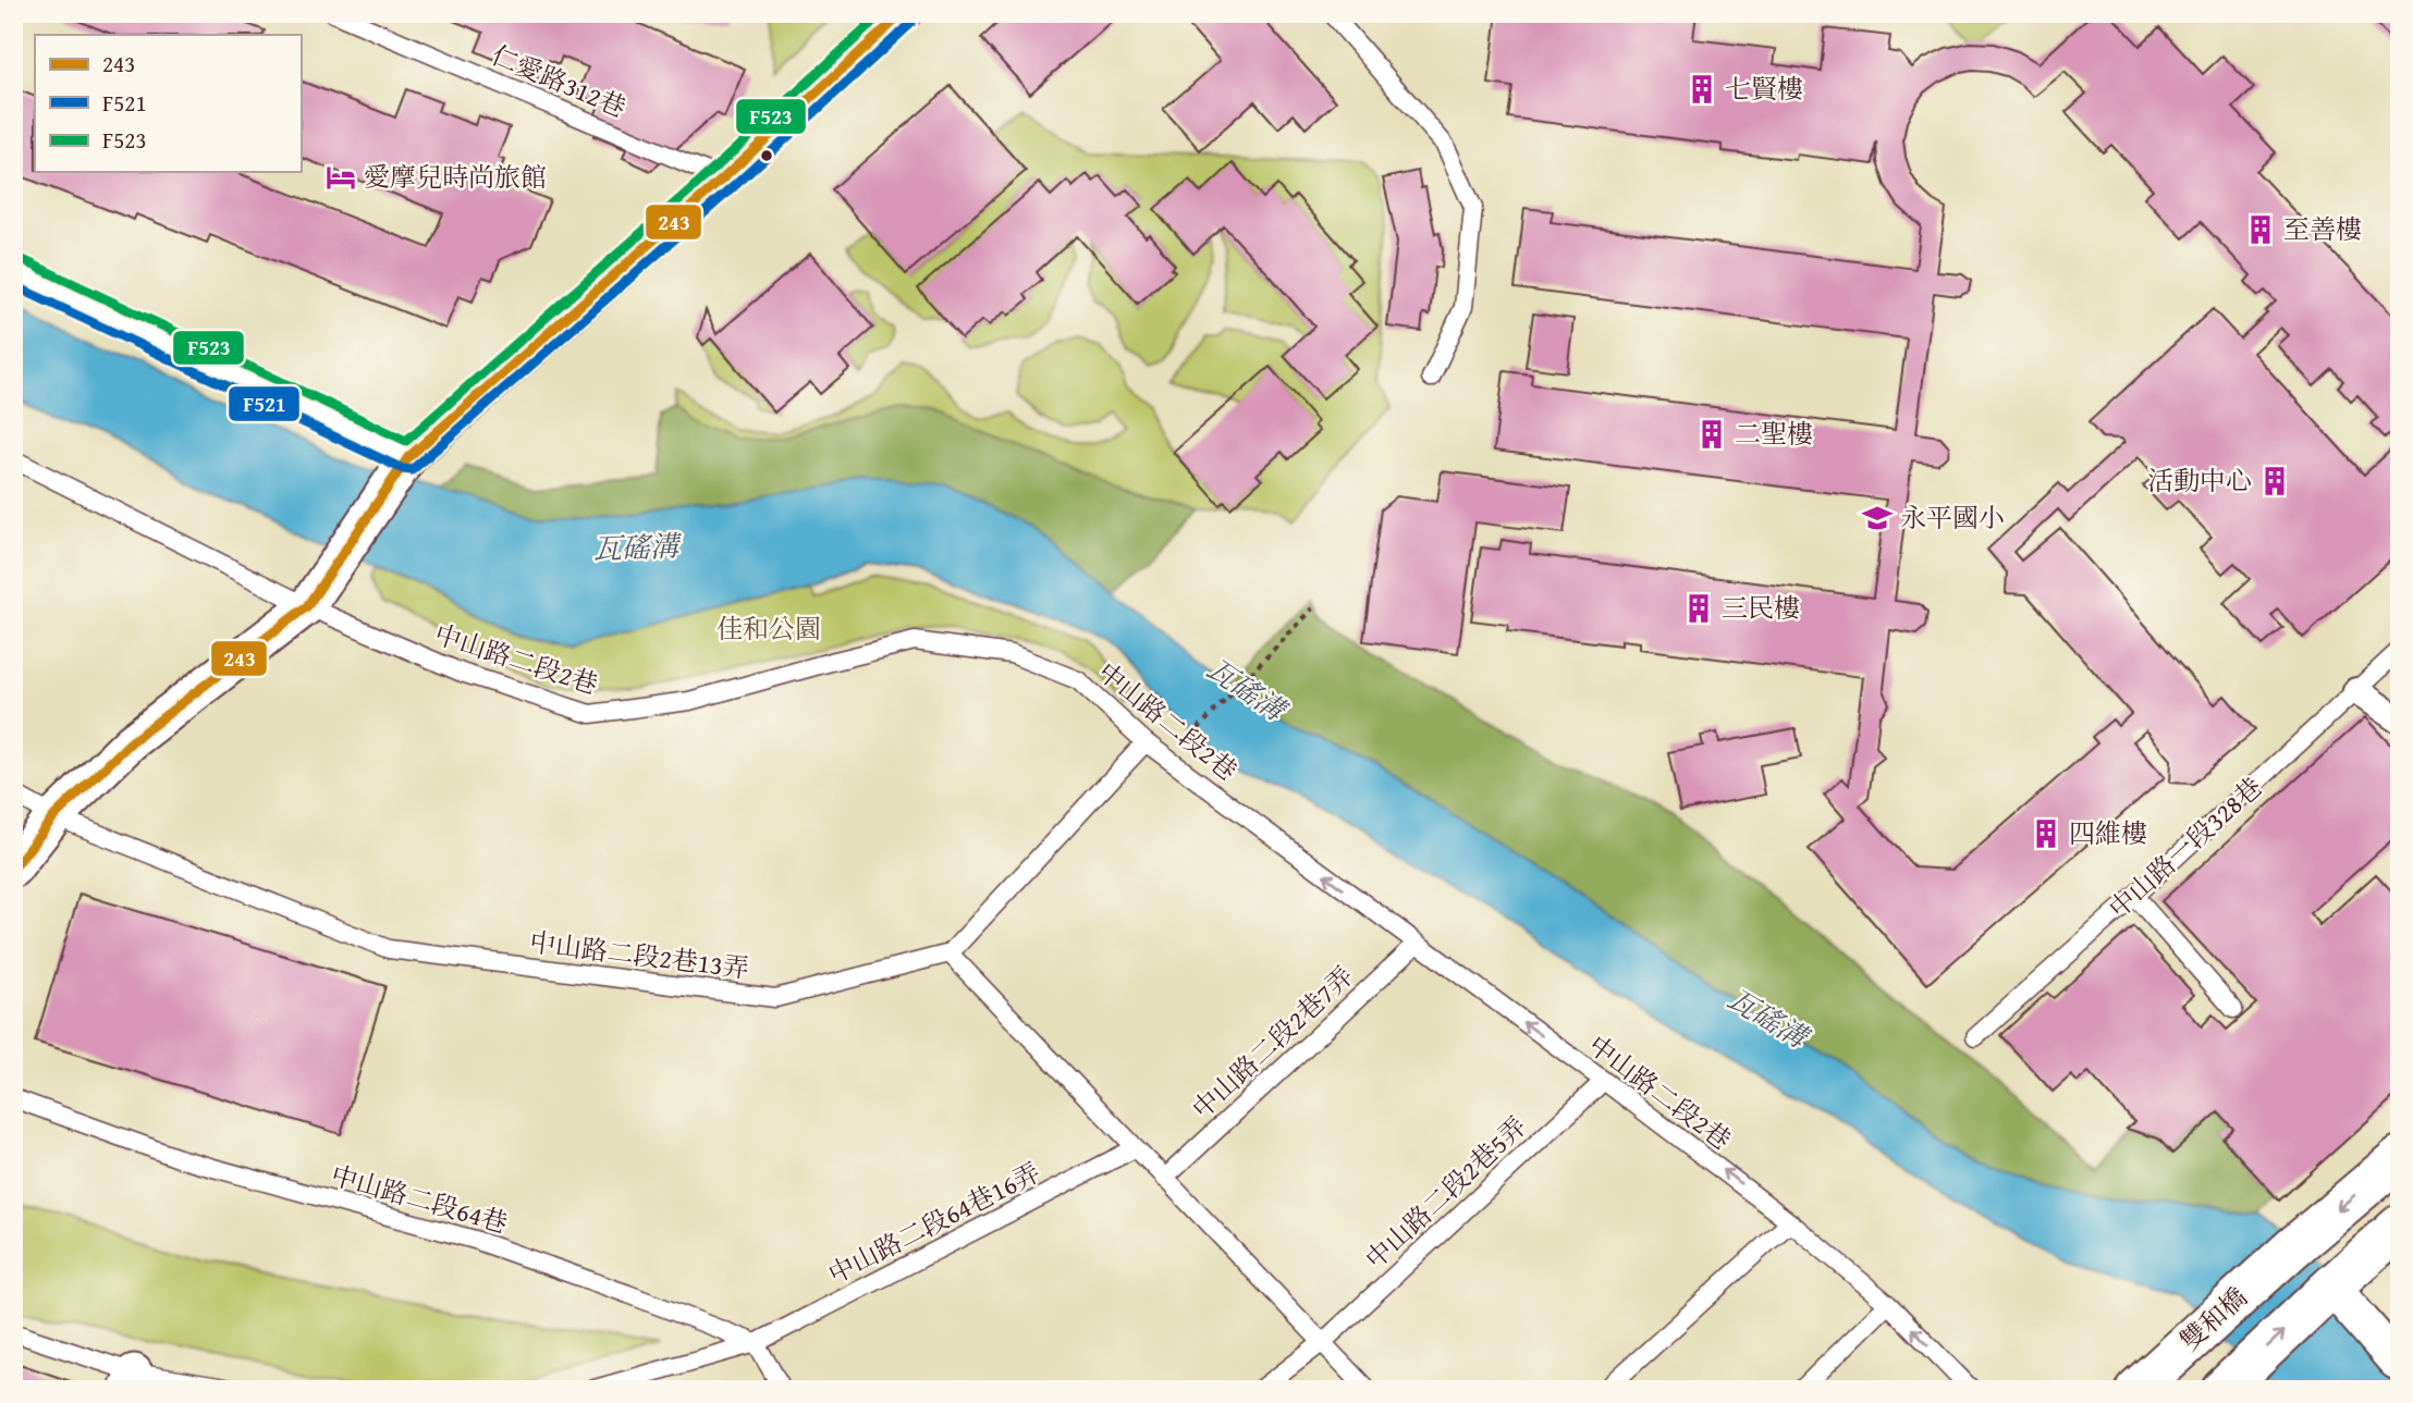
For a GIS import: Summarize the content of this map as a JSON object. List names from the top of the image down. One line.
{"streets":{"street":["雙和橋"],"lane":["仁愛路312巷","中山路二段2巷","中山路一段328巷","中山路二段2巷13弄","中山路二段2巷7弄","中山路二段2巷5弄","中山路二段64巷","中山路二段64巷16弄"]},"crossings":[["中山路二段2巷","中山路二段2巷7弄"],["中山路二段2巷","中山路二段2巷5弄"],["中山路二段64巷","中山路二段64巷16弄"]],"one_way":["中山路二段2巷"],"water":["瓦磘溝"],"parks":["佳和公園"],"places":{"building":["七賢樓","至善樓","二聖樓","活動中心","三民樓","四維樓"],"hotel":["愛摩兒時尚旅館"],"school or university":["永平國小"]},"lines":["transit line 243","transit line F523","transit line F521"],"legend":["243","F521","F523"]}
